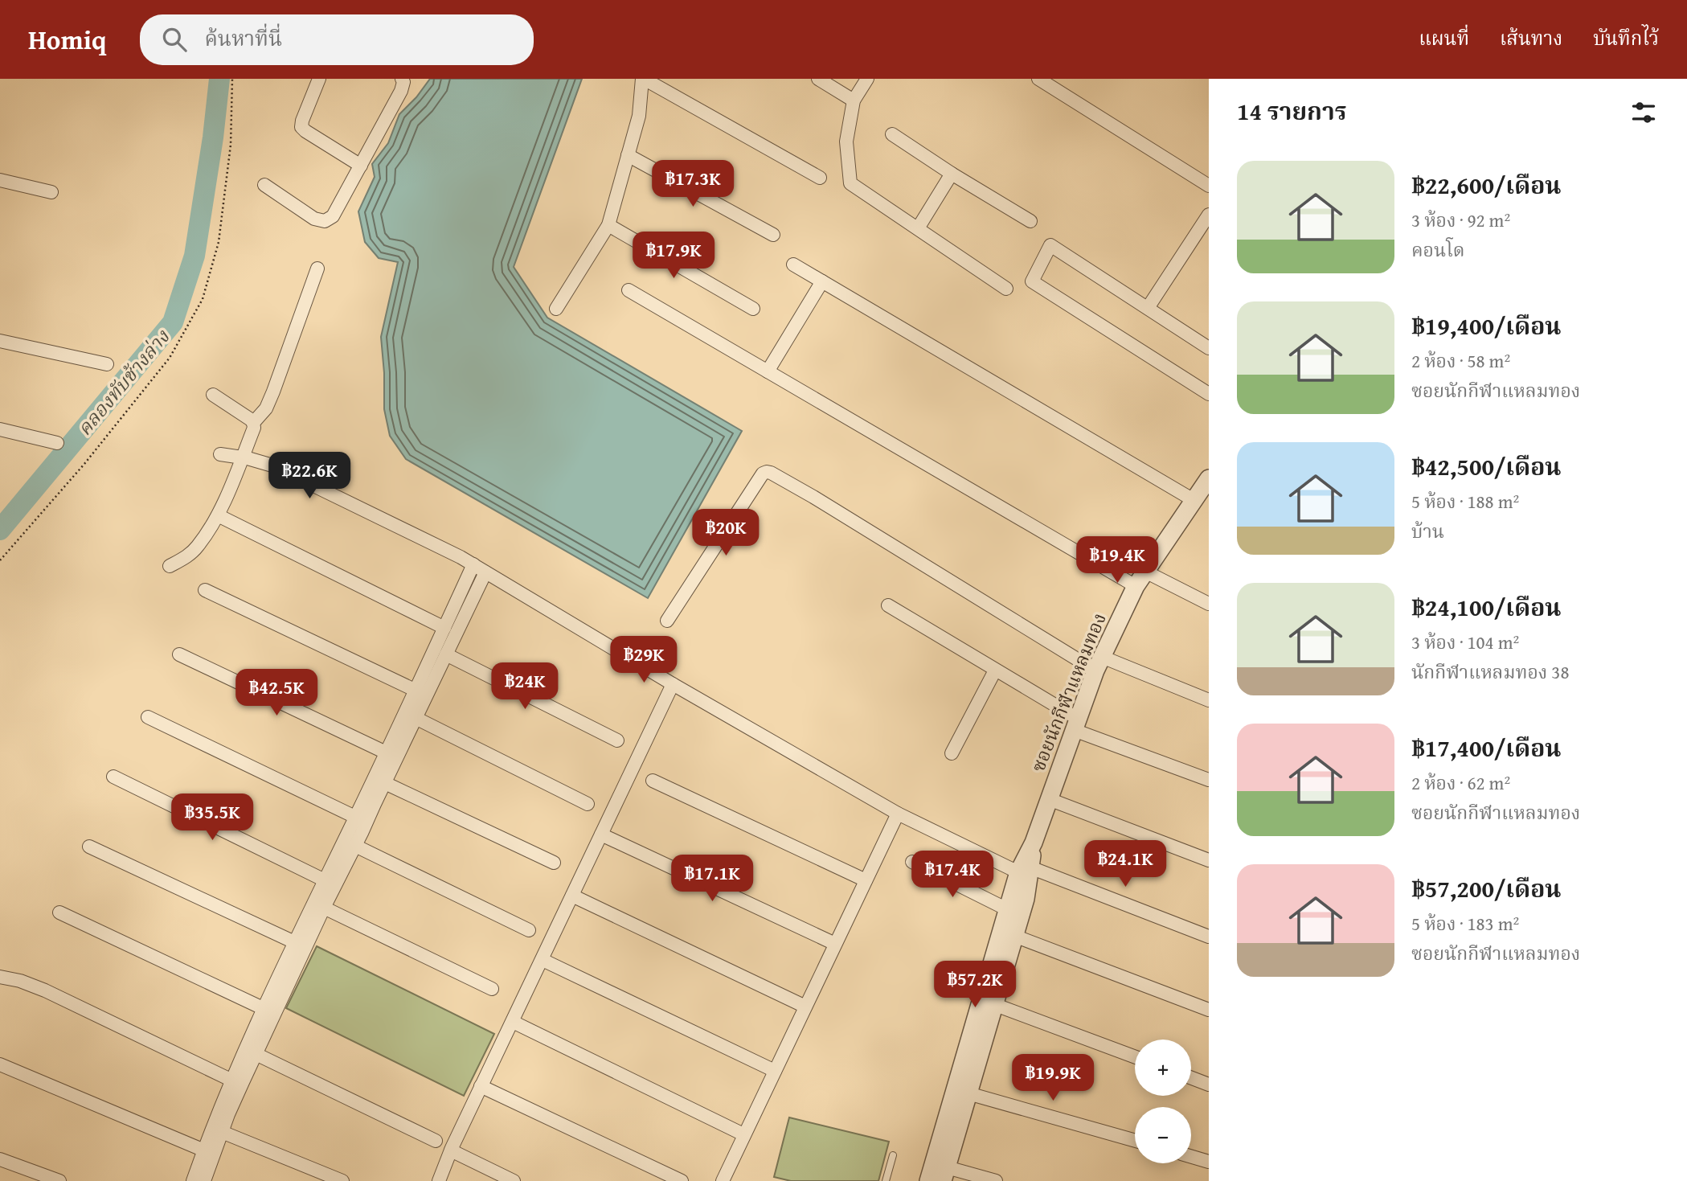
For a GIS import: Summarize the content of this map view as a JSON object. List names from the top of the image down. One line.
{"streets":{"street":["ซอยนักกีฬาแหลมทอง"]},"water":["คลองทับช้างล่าง"],"page":{"header":"Homiq","search":"ค้นหาที่นี่","nav":["แผนที่","เส้นทาง","บันทึกไว้"],"heading":"14 รายการ","list":[{"name":"฿22,600/เดือน","note":"3 ห้อง · 92 m² · คอนโด"},{"name":"฿19,400/เดือน","note":"2 ห้อง · 58 m² · ซอยนักกีฬาแหลมทอง"},{"name":"฿42,500/เดือน","note":"5 ห้อง · 188 m² · บ้าน"},{"name":"฿24,100/เดือน","note":"3 ห้อง · 104 m² · นักกีฬาแหลมทอง 38"},{"name":"฿17,400/เดือน","note":"2 ห้อง · 62 m² · ซอยนักกีฬาแหลมทอง"},{"name":"฿57,200/เดือน","note":"5 ห้อง · 183 m² · ซอยนักกีฬาแหลมทอง"}],"price":["฿17.3K","฿17.9K","฿22.6K","฿20K","฿19.4K","฿29K","฿24K","฿42.5K","฿35.5K","฿24.1K","฿17.4K","฿17.1K","฿57.2K","฿19.9K"],"map_buttons":["+","−"]}}
